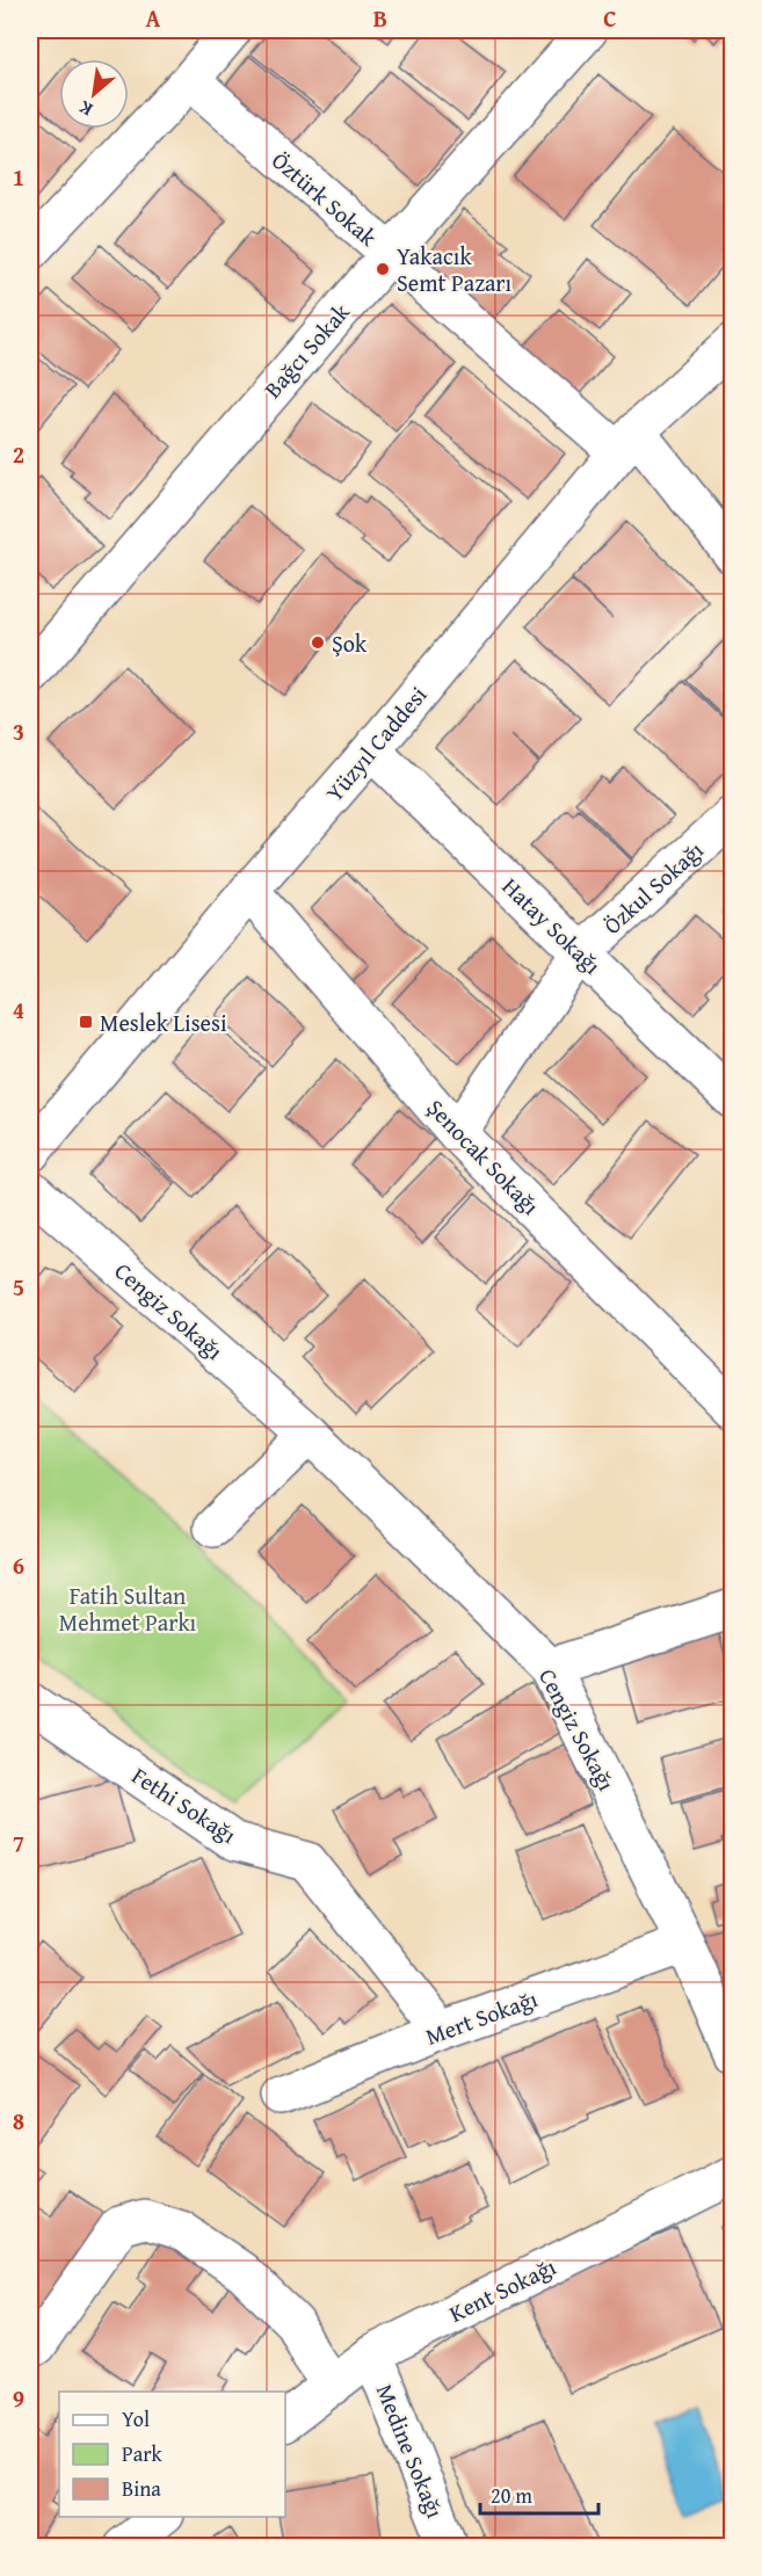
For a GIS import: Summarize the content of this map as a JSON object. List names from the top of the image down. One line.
{"streets":{"street":["Öztürk Sokak","Bağcı Sokak","Yüzyıl Caddesi","Özkul Sokağı","Hatay Sokağı","Şenocak Sokağı","Cengiz Sokağı","Fethi Sokağı","Mert Sokağı","Kent Sokağı","Medine Sokağı"]},"crossings":[["Öztürk Sokak","Bağcı Sokak"],["Öztürk Sokak","Yüzyıl Caddesi"],["Yüzyıl Caddesi","Hatay Sokağı"],["Yüzyıl Caddesi","Şenocak Sokağı"],["Özkul Sokağı","Hatay Sokağı"],["Özkul Sokağı","Şenocak Sokağı"],["Cengiz Sokağı","Mert Sokağı"],["Fethi Sokağı","Mert Sokağı"],["Kent Sokağı","Medine Sokağı"]],"parks":["Fatih Sultan Mehmet Parkı"],"places":{"other":["Yakacık Semt Pazarı","Şok"],"transit":["Meslek Lisesi"]},"legend":["Yol","Park","Bina"],"scale_bar":"20 m","north":"bottom left","grid":{"columns":["A","B","C"],"rows":["1","2","3","4","5","6","7","8","9"]}}
